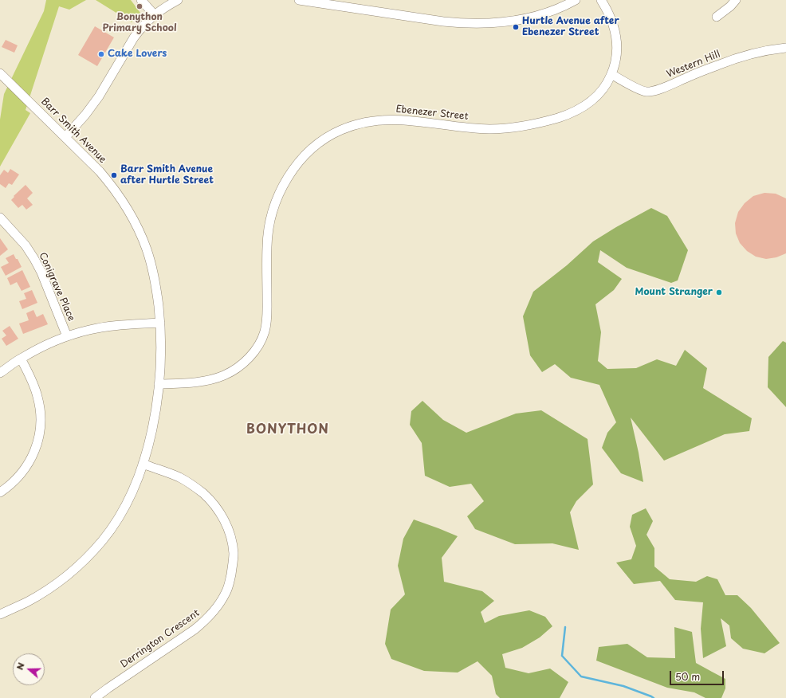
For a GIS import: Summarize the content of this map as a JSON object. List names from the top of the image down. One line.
{"streets":{"street":["Western Hill","Ebenezer Street","Barr Smith Avenue","Conigrave Place","Derrington Crescent"]},"crossings":[["Western Hill","Ebenezer Street"],["Ebenezer Street","Barr Smith Avenue"],["Barr Smith Avenue","Derrington Crescent"]],"districts":["BONYTHON"],"places":["Bonython Primary School","Hurtle Avenue after Ebenezer Street","Cake Lovers","Barr Smith Avenue after Hurtle Street","Mount Stranger"],"scale_bar":"50 m","north":"left"}
